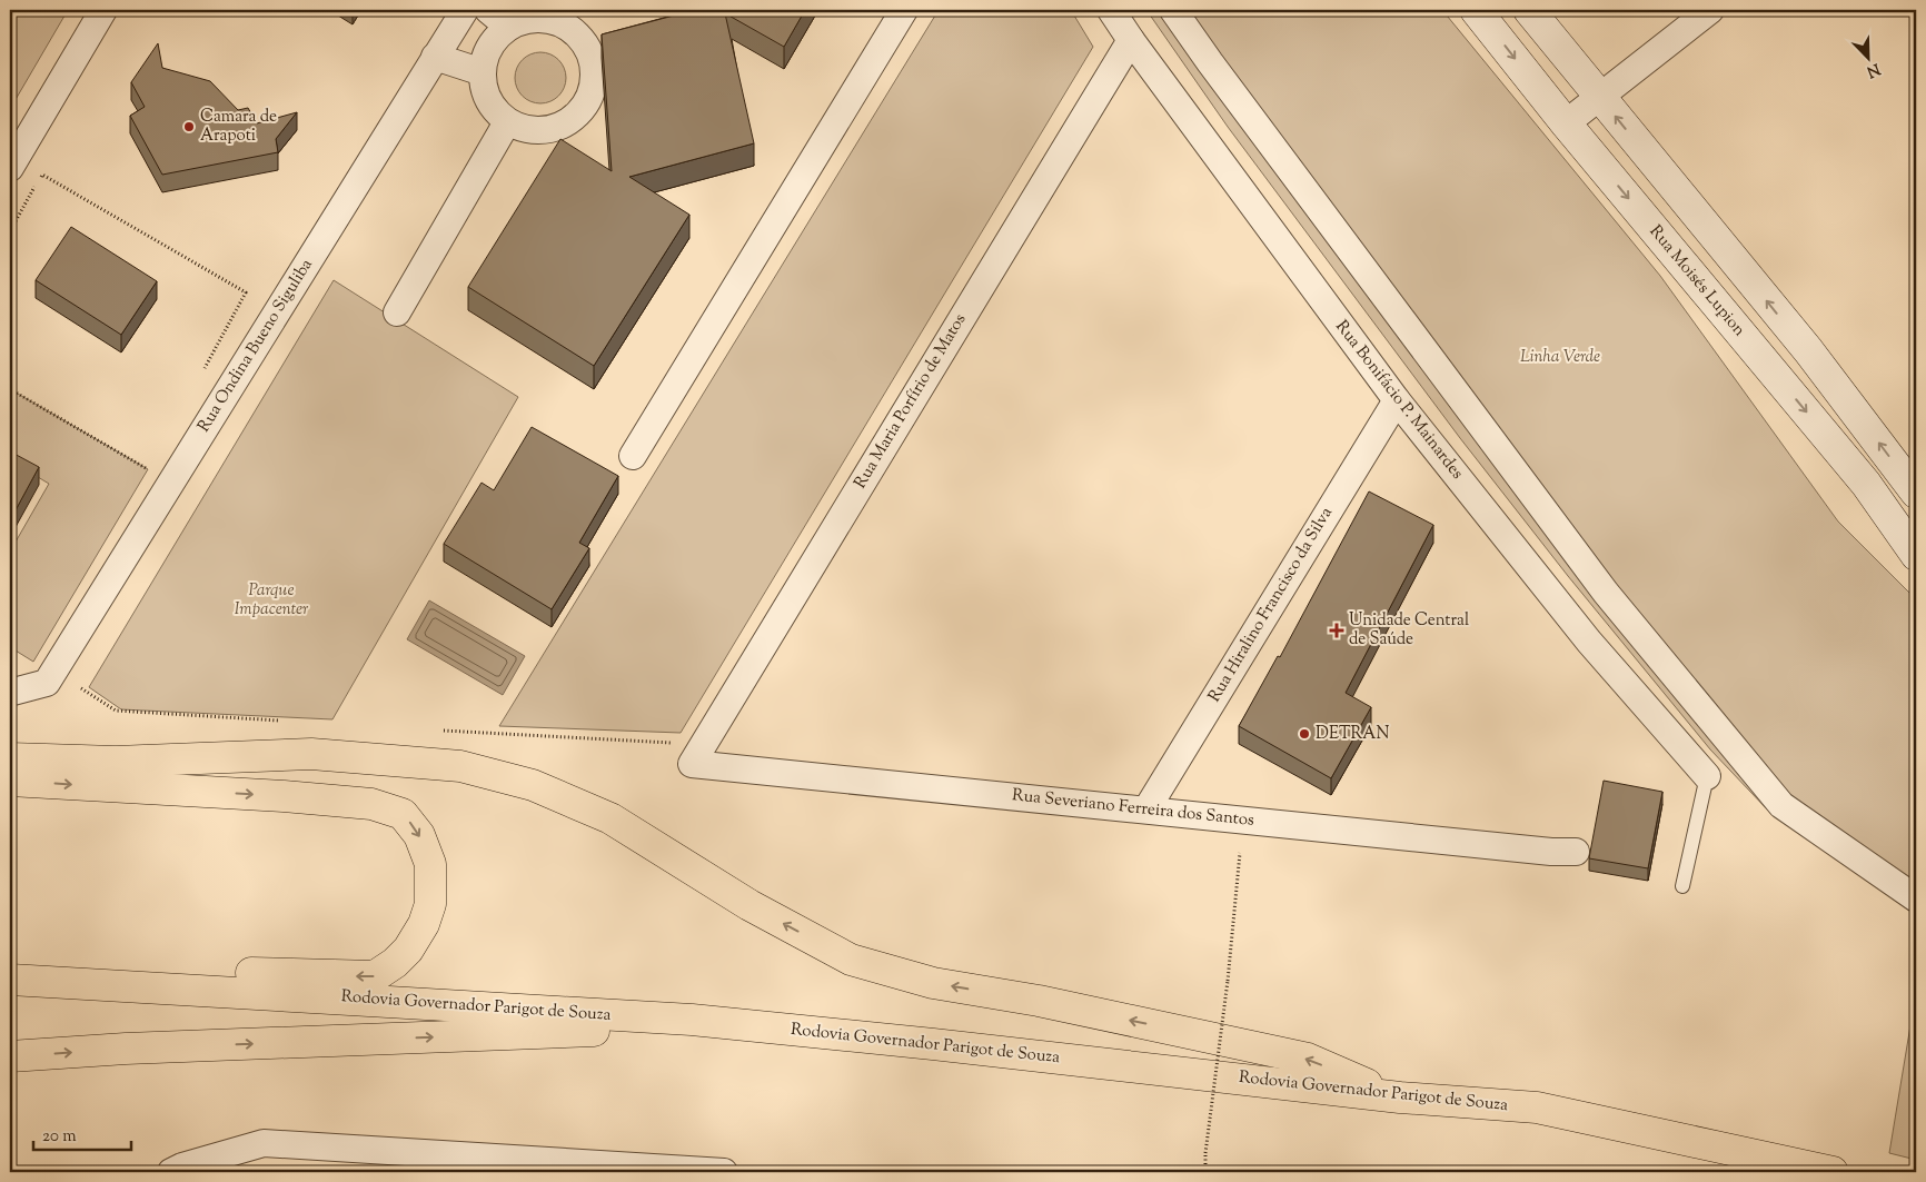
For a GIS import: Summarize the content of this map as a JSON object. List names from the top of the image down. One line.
{"streets":{"main road":["Rodovia Governador Parigot de Souza"],"street":["Rua Moisés Lupion","Rua Ondina Bueno Siguliba","Rua Bonifácio P. Mainardes","Rua Maria Porfírio de Matos","Rua Hiralino Francisco da Silva","Rua Severiano Ferreira dos Santos"]},"crossings":[["Rua Bonifácio P. Mainardes","Rua Maria Porfírio de Matos"],["Rua Bonifácio P. Mainardes","Rua Hiralino Francisco da Silva"],["Rua Maria Porfírio de Matos","Rua Severiano Ferreira dos Santos"],["Rua Hiralino Francisco da Silva","Rua Severiano Ferreira dos Santos"]],"parks":["Linha Verde","Parque Impacenter"],"places":{"other":["Camara de Arapoti","DETRAN"],"health":["Unidade Central de Saúde"]},"scale_bar":"20 m","north":"bottom right"}
